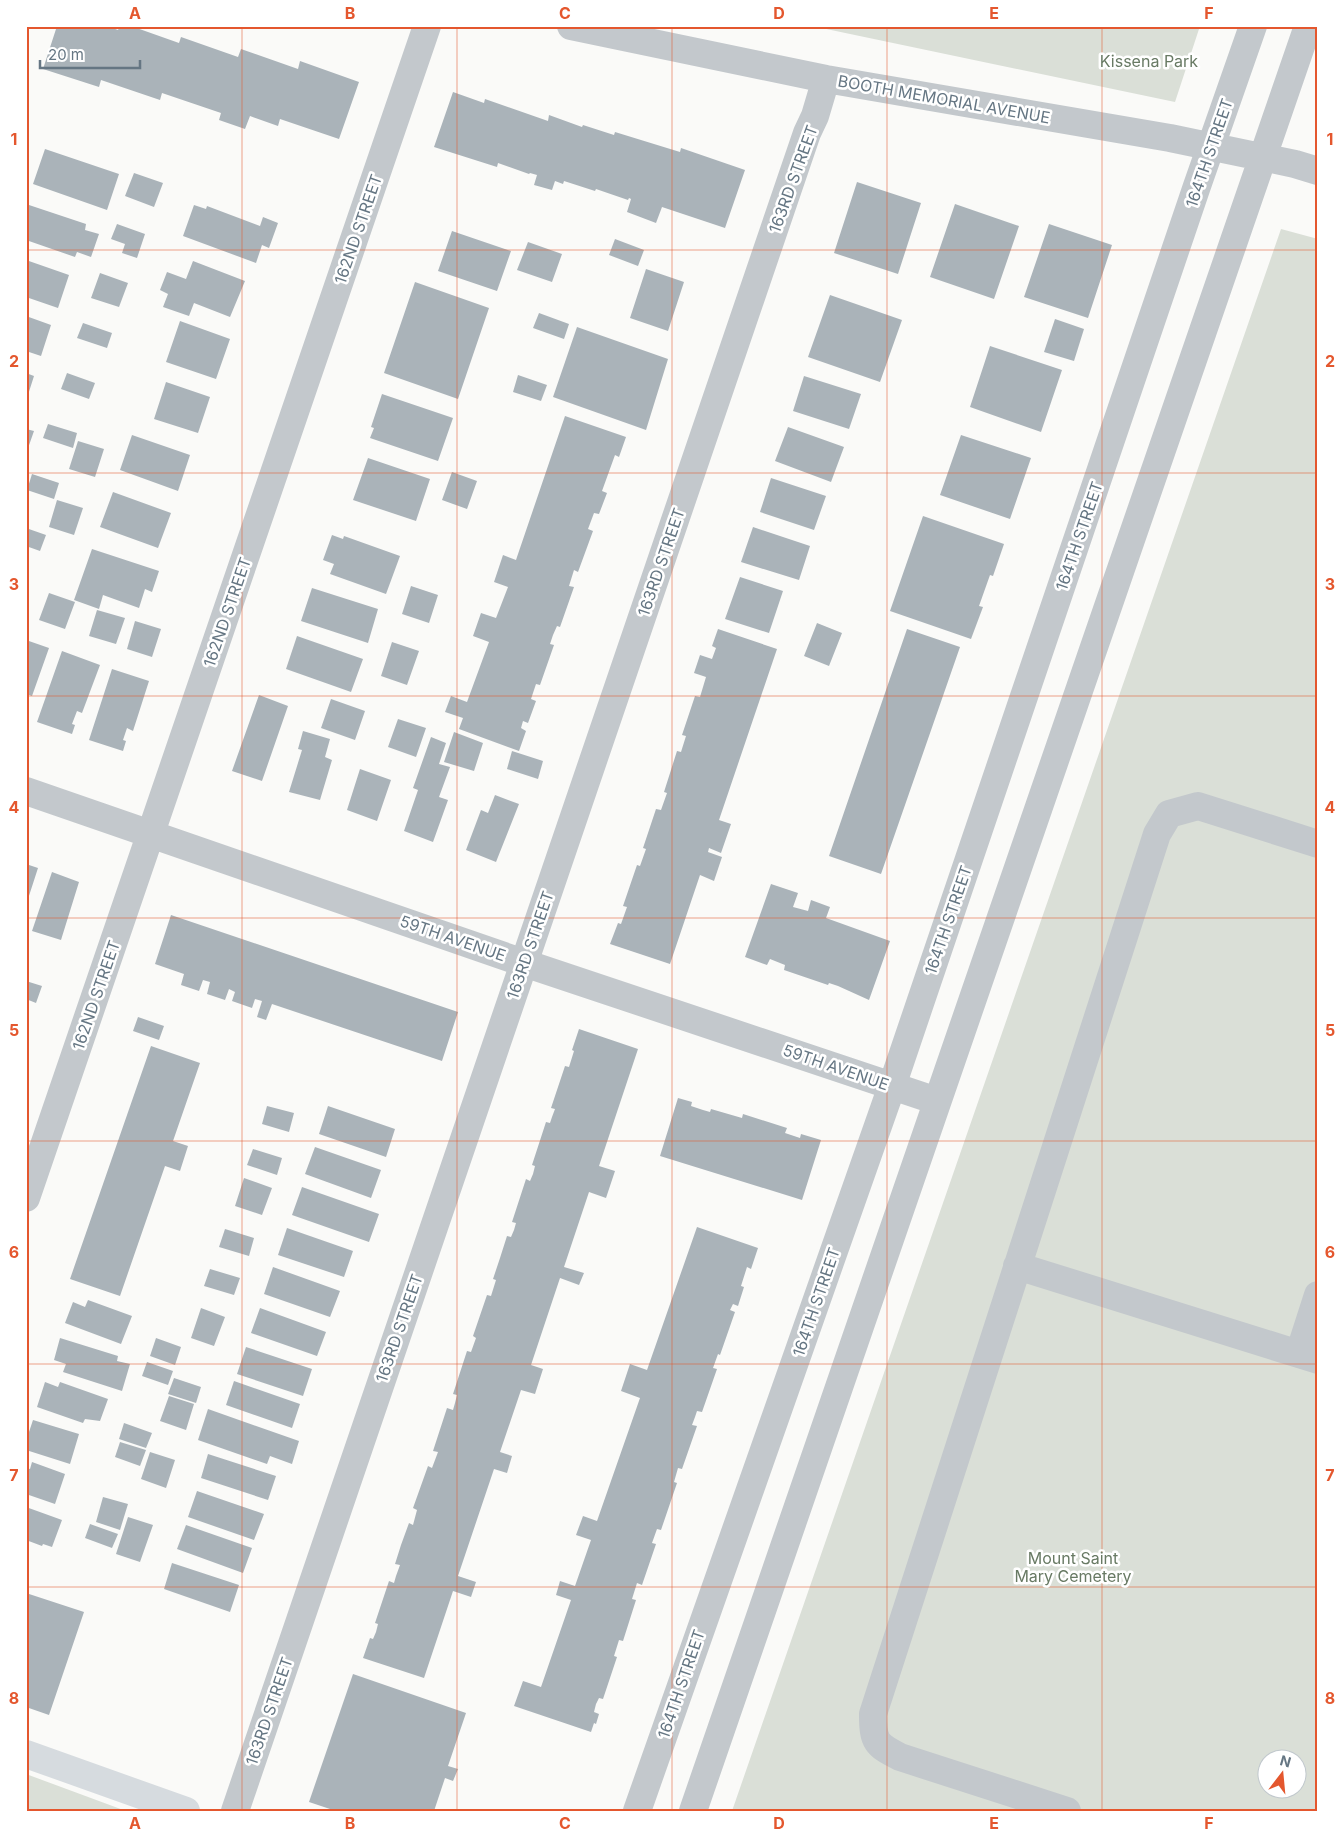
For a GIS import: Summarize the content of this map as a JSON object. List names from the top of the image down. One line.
{"streets":{"street":["BOOTH MEMORIAL AVENUE","164TH STREET","163RD STREET","162ND STREET","59TH AVENUE"]},"crossings":[["BOOTH MEMORIAL AVENUE","164TH STREET"],["BOOTH MEMORIAL AVENUE","163RD STREET"],["164TH STREET","59TH AVENUE"],["163RD STREET","59TH AVENUE"],["162ND STREET","59TH AVENUE"]],"parks":["Kissena Park","Mount Saint Mary Cemetery"],"scale_bar":"20 m","north":"top","grid":{"columns":["A","B","C","D","E","F"],"rows":["1","2","3","4","5","6","7","8"]}}
